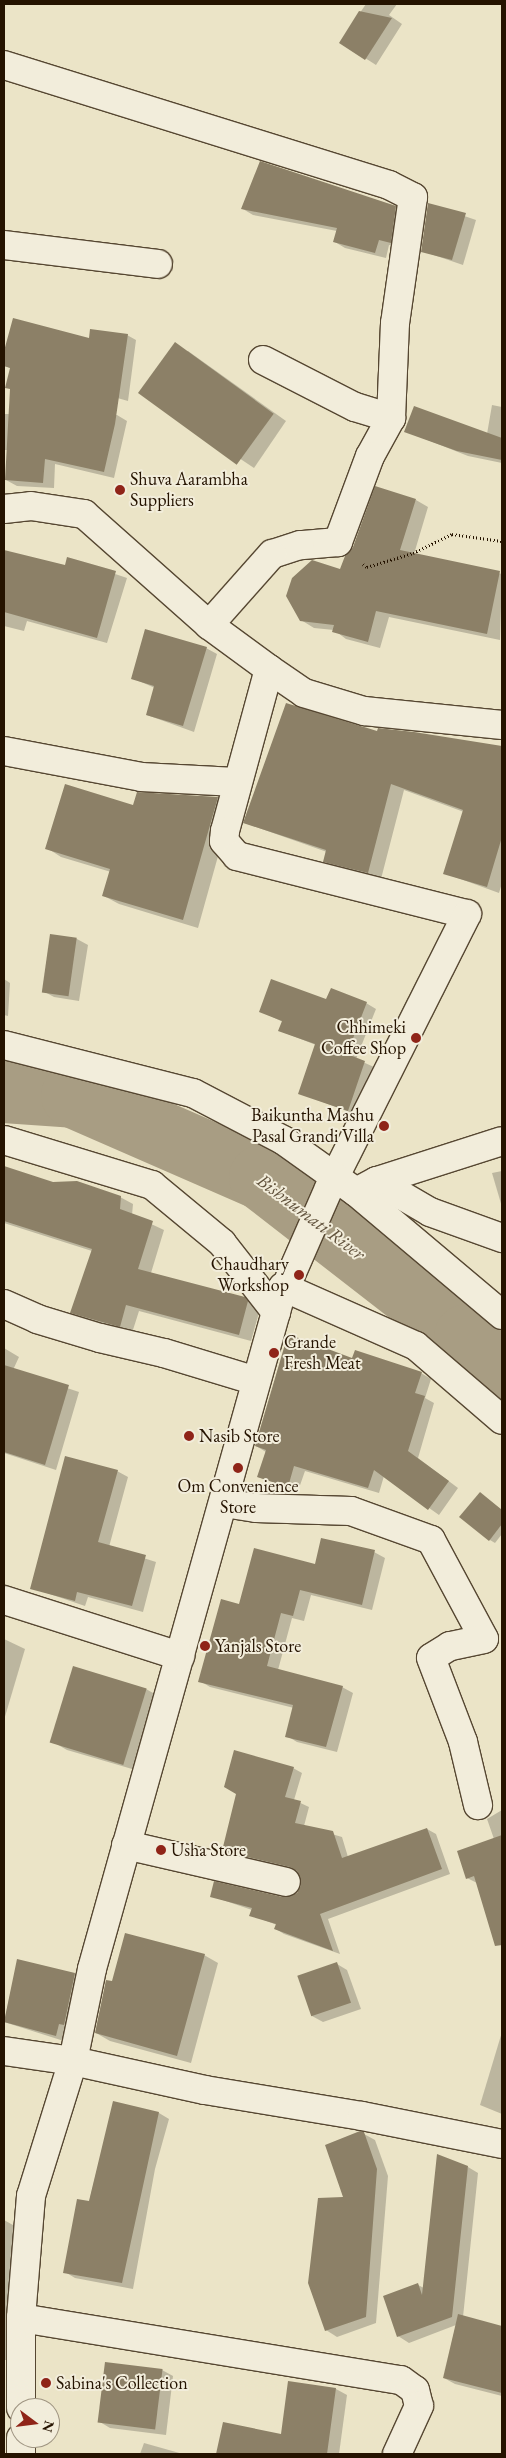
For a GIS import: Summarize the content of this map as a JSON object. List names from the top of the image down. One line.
{"water":["Bishnumati River"],"places":["Shuva Aarambha Suppliers","Chhimeki Coffee Shop","Baikuntha Mashu Pasal Grandi Villa","Chaudhary Workshop","Grande Fresh Meat","Nasib Store","Om Convenience Store","Yanjals Store","Usha Store","Sabina's Collection"],"north":"right"}
